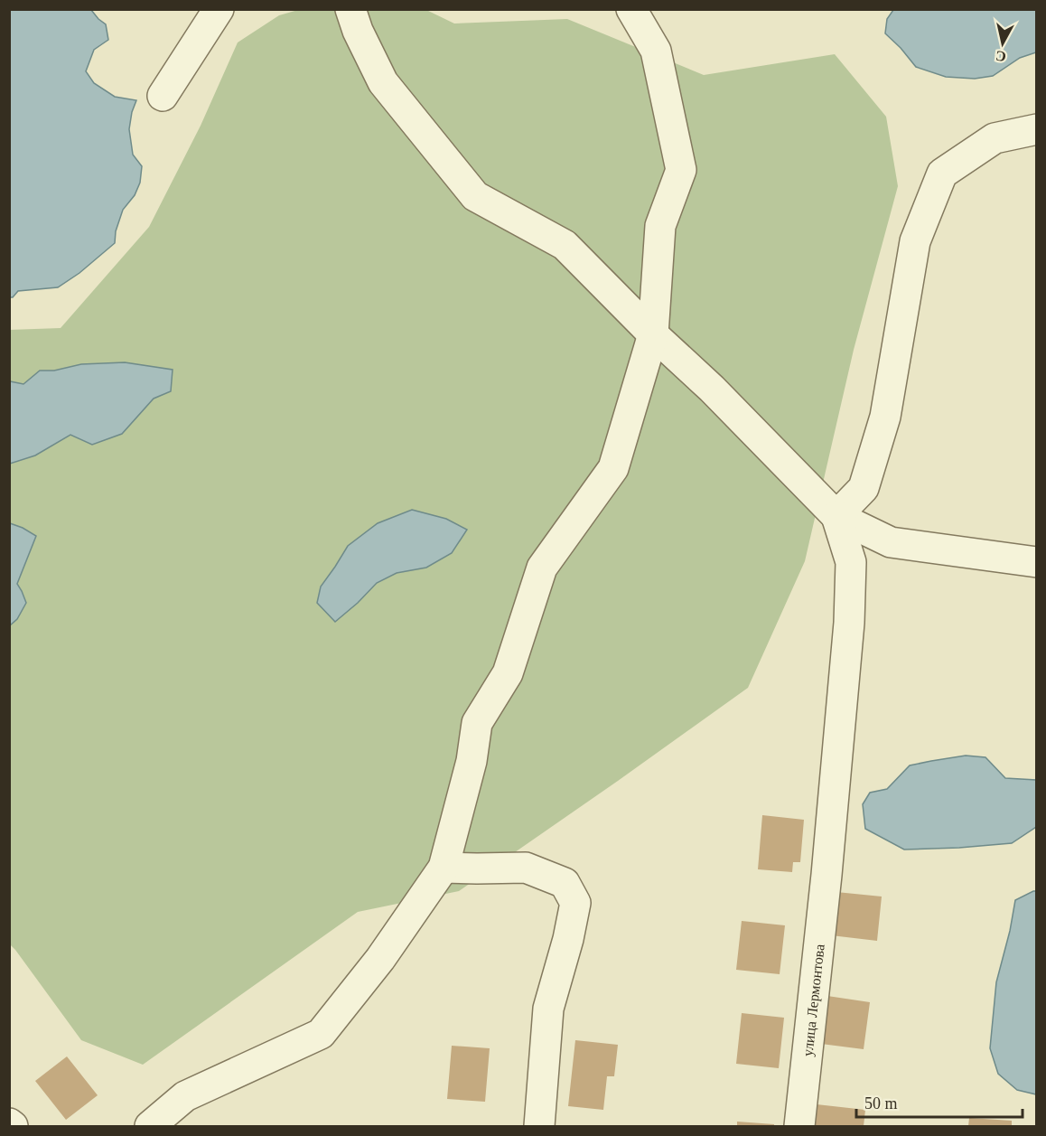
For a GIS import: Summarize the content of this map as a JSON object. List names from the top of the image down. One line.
{"streets":{"street":["улица Лермонтова"]},"scale_bar":"50 m","north":"bottom"}
